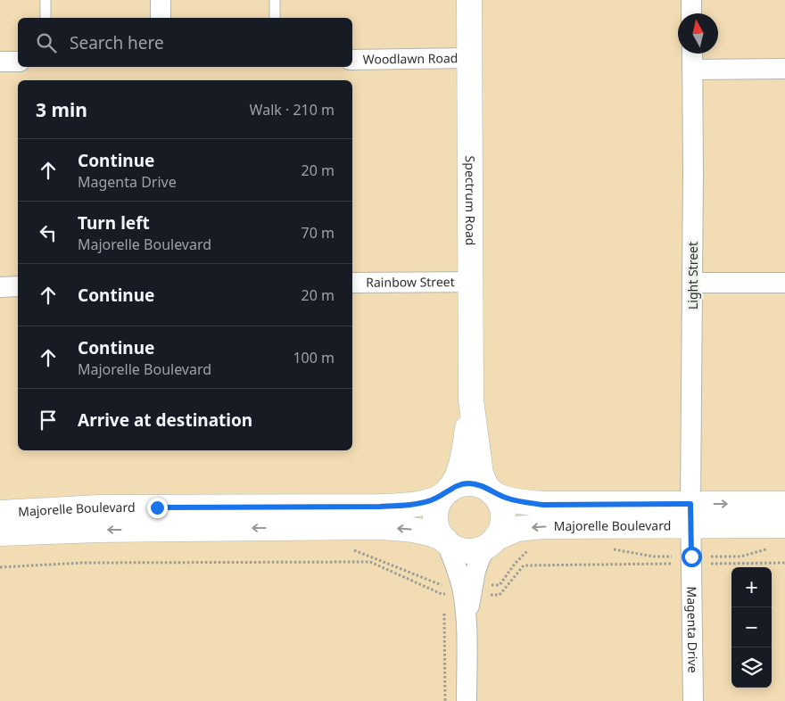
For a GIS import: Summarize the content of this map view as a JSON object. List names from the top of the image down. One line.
{"streets":{"street":["Woodlawn Road","Spectrum Road","Light Street","Rainbow Street","Majorelle Boulevard","Magenta Drive"]},"crossings":[["Woodlawn Road","Spectrum Road"],["Spectrum Road","Rainbow Street"],["Spectrum Road","Majorelle Boulevard"],["Light Street","Majorelle Boulevard"],["Light Street","Magenta Drive"],["Majorelle Boulevard","Magenta Drive"]],"north":"top","page":{"search":"Search here","heading":["3 min","Walk · 210 m"],"list":[["Continue","Magenta Drive","20 m"],["Turn left","Majorelle Boulevard","70 m"],["Continue","20 m"],["Continue","Majorelle Boulevard","100 m"],"Arrive at destination"],"map_buttons":["+","−"]}}
